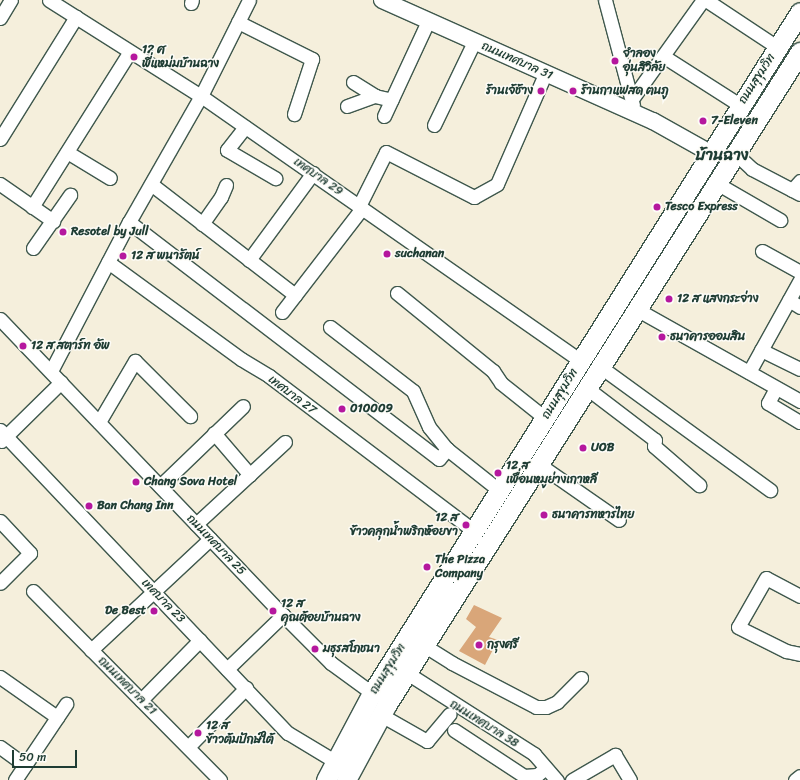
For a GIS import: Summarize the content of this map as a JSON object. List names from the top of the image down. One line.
{"streets":{"highway":["ถนนสุขุมวิท"],"main road":["ถนนเทศบาล 31"],"street":["เทศบาล 29","เทศบาล 27","ถนนเทศบาล 25","เทศบาล 23","ถนนเทศบาล 21","ถนนเทศบาล 38"]},"crossings":[["ถนนเทศบาล 31","ถนนสุขุมวิท"],["ถนนสุขุมวิท","เทศบาล 29"],["ถนนสุขุมวิท","เทศบาล 27"],["ถนนสุขุมวิท","ถนนเทศบาล 25"],["ถนนสุขุมวิท","เทศบาล 23"],["ถนนสุขุมวิท","ถนนเทศบาล 38"]],"districts":["บ้านฉาง"],"places":["12 ศ พี่แหม่มบ้านฉาง","จำลอง อุ่นสิวิลัย","ร้านเจ้ช้าง","ร้านกาแฟสด ฅนภู","7-Eleven","Tesco Express","Resotel by Jull","suchanan","12 ส พนารัตน์","12 ส แสงกระจ่าง","ธนาคารออมสิน","12 ส สตาร์ท อัพ","010009","UOB","12 ส เพื่อนหมูย่างเกาหลี","Chang Sova Hotel","Ban Chang Inn","ธนาคารทหารไทย","12 ส ข้าวคลุกน้ำพริกห้อยขา","The Pizza Company","De Best","12 ส คุณต้อยบ้านฉาง","กรุงศรี","มธุรสโภชนา","12 ส ข้าวต้มปักษ์ใต้"],"scale_bar":"50 m"}
